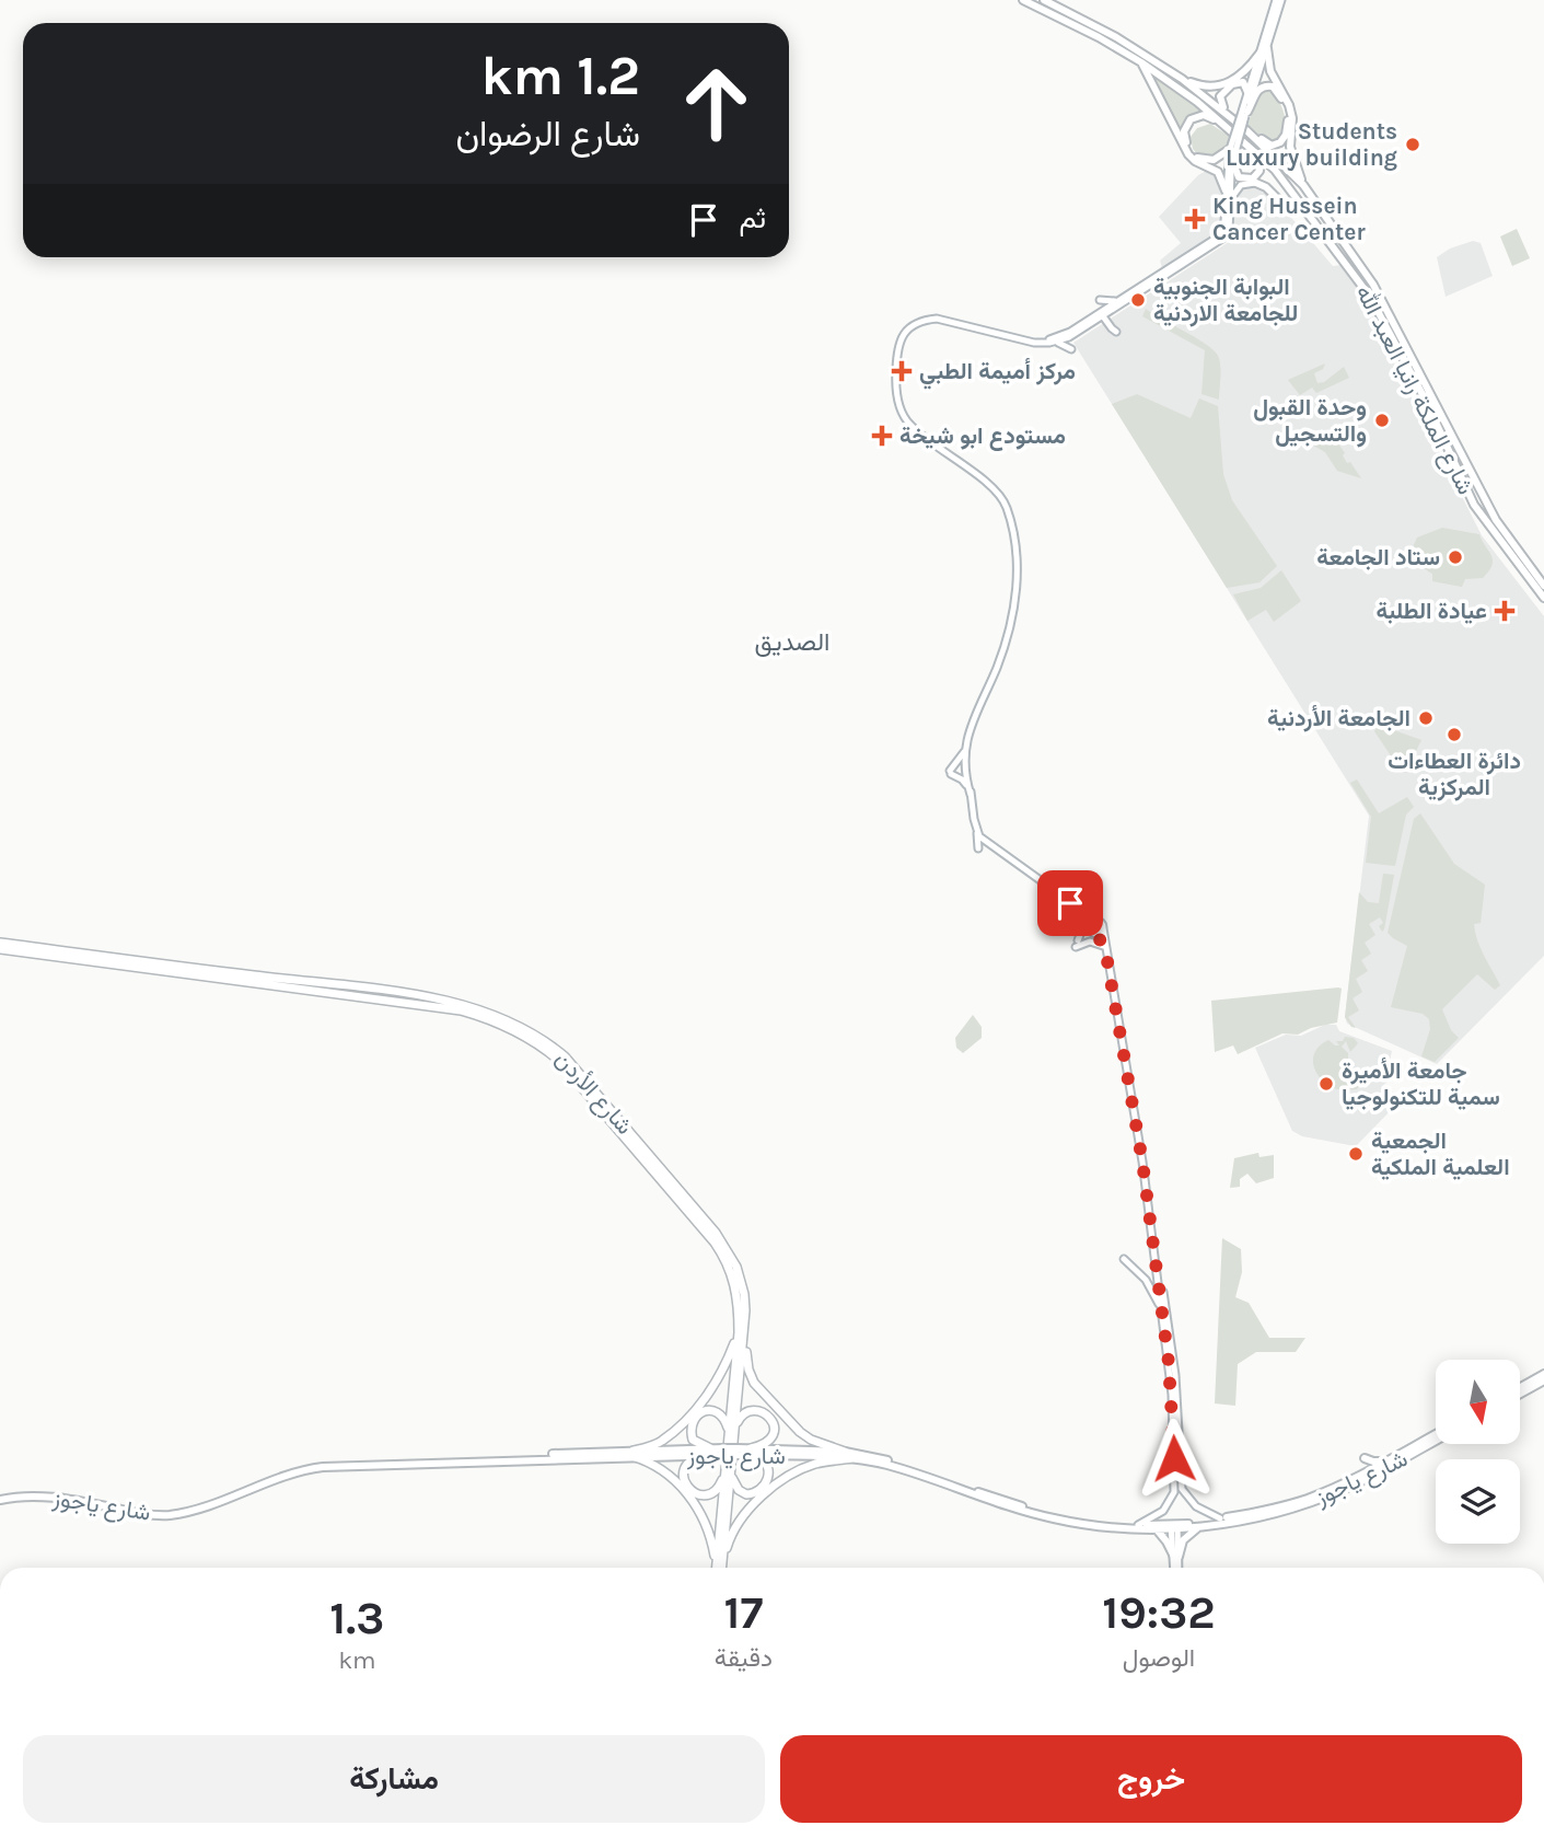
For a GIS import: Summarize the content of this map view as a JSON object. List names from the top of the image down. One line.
{"streets":{"highway":["شارع الأردن"],"main road":["شارع الملكة رانيا العبد الله","شارع ياجوز"]},"districts":["الصديق"],"places":{"other":["Students Luxury building","البوابة الجنوبية للجامعة الاردنية","وحدة القبول والتسجيل","ستاد الجامعة","الجامعة الأردنية","دائرة العطاءات المركزية","جامعة الأميرة سمية للتكنولوجيا","الجمعية العلمية الملكية"],"health":["King Hussein Cancer Center","مركز أميمة الطبي","مستودع ابو شيخة","عيادة الطلبة"]},"north":"bottom","page":{"turn":["1.2 km","شارع الرضوان"],"then":"ثم","eta":["19:32","الوصول","17","دقيقة","1.3","km"],"buttons":["خروج","مشاركة"]}}
